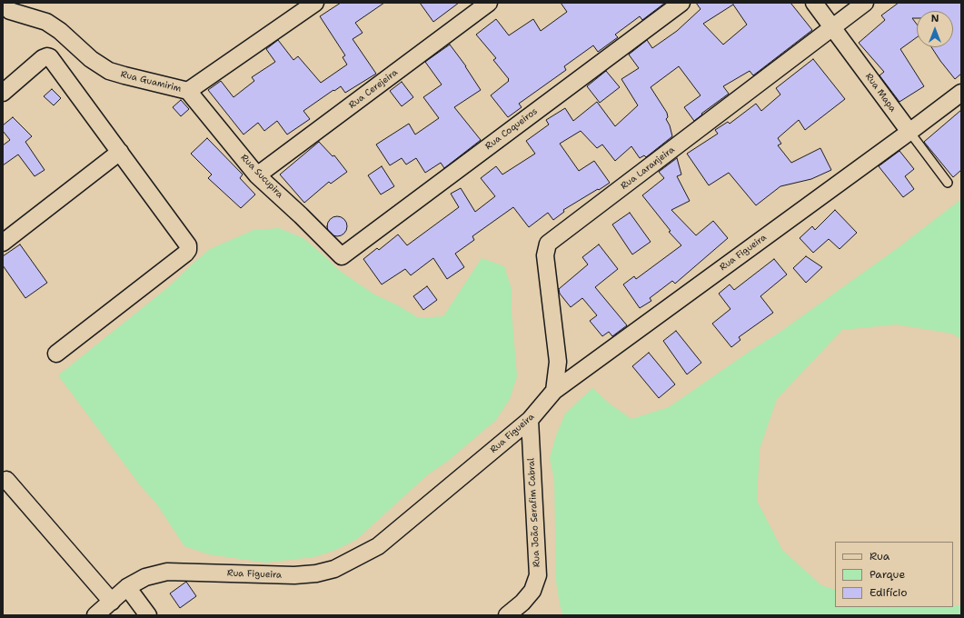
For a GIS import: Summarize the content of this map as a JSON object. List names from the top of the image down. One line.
{"streets":{"street":["Rua Guamirim","Rua Cerejeira","Rua Mapa","Rua Coqueiros","Rua Laranjeira","Rua Sucupira","Rua Figueira","Rua João Serafim Cabral"]},"crossings":[["Rua Guamirim","Rua Sucupira"],["Rua Cerejeira","Rua Sucupira"],["Rua Mapa","Rua Laranjeira"],["Rua Mapa","Rua Figueira"],["Rua Coqueiros","Rua Sucupira"],["Rua Laranjeira","Rua Figueira"],["Rua Figueira","Rua João Serafim Cabral"]],"legend":["Rua","Parque","Edifício"],"north":"top"}
